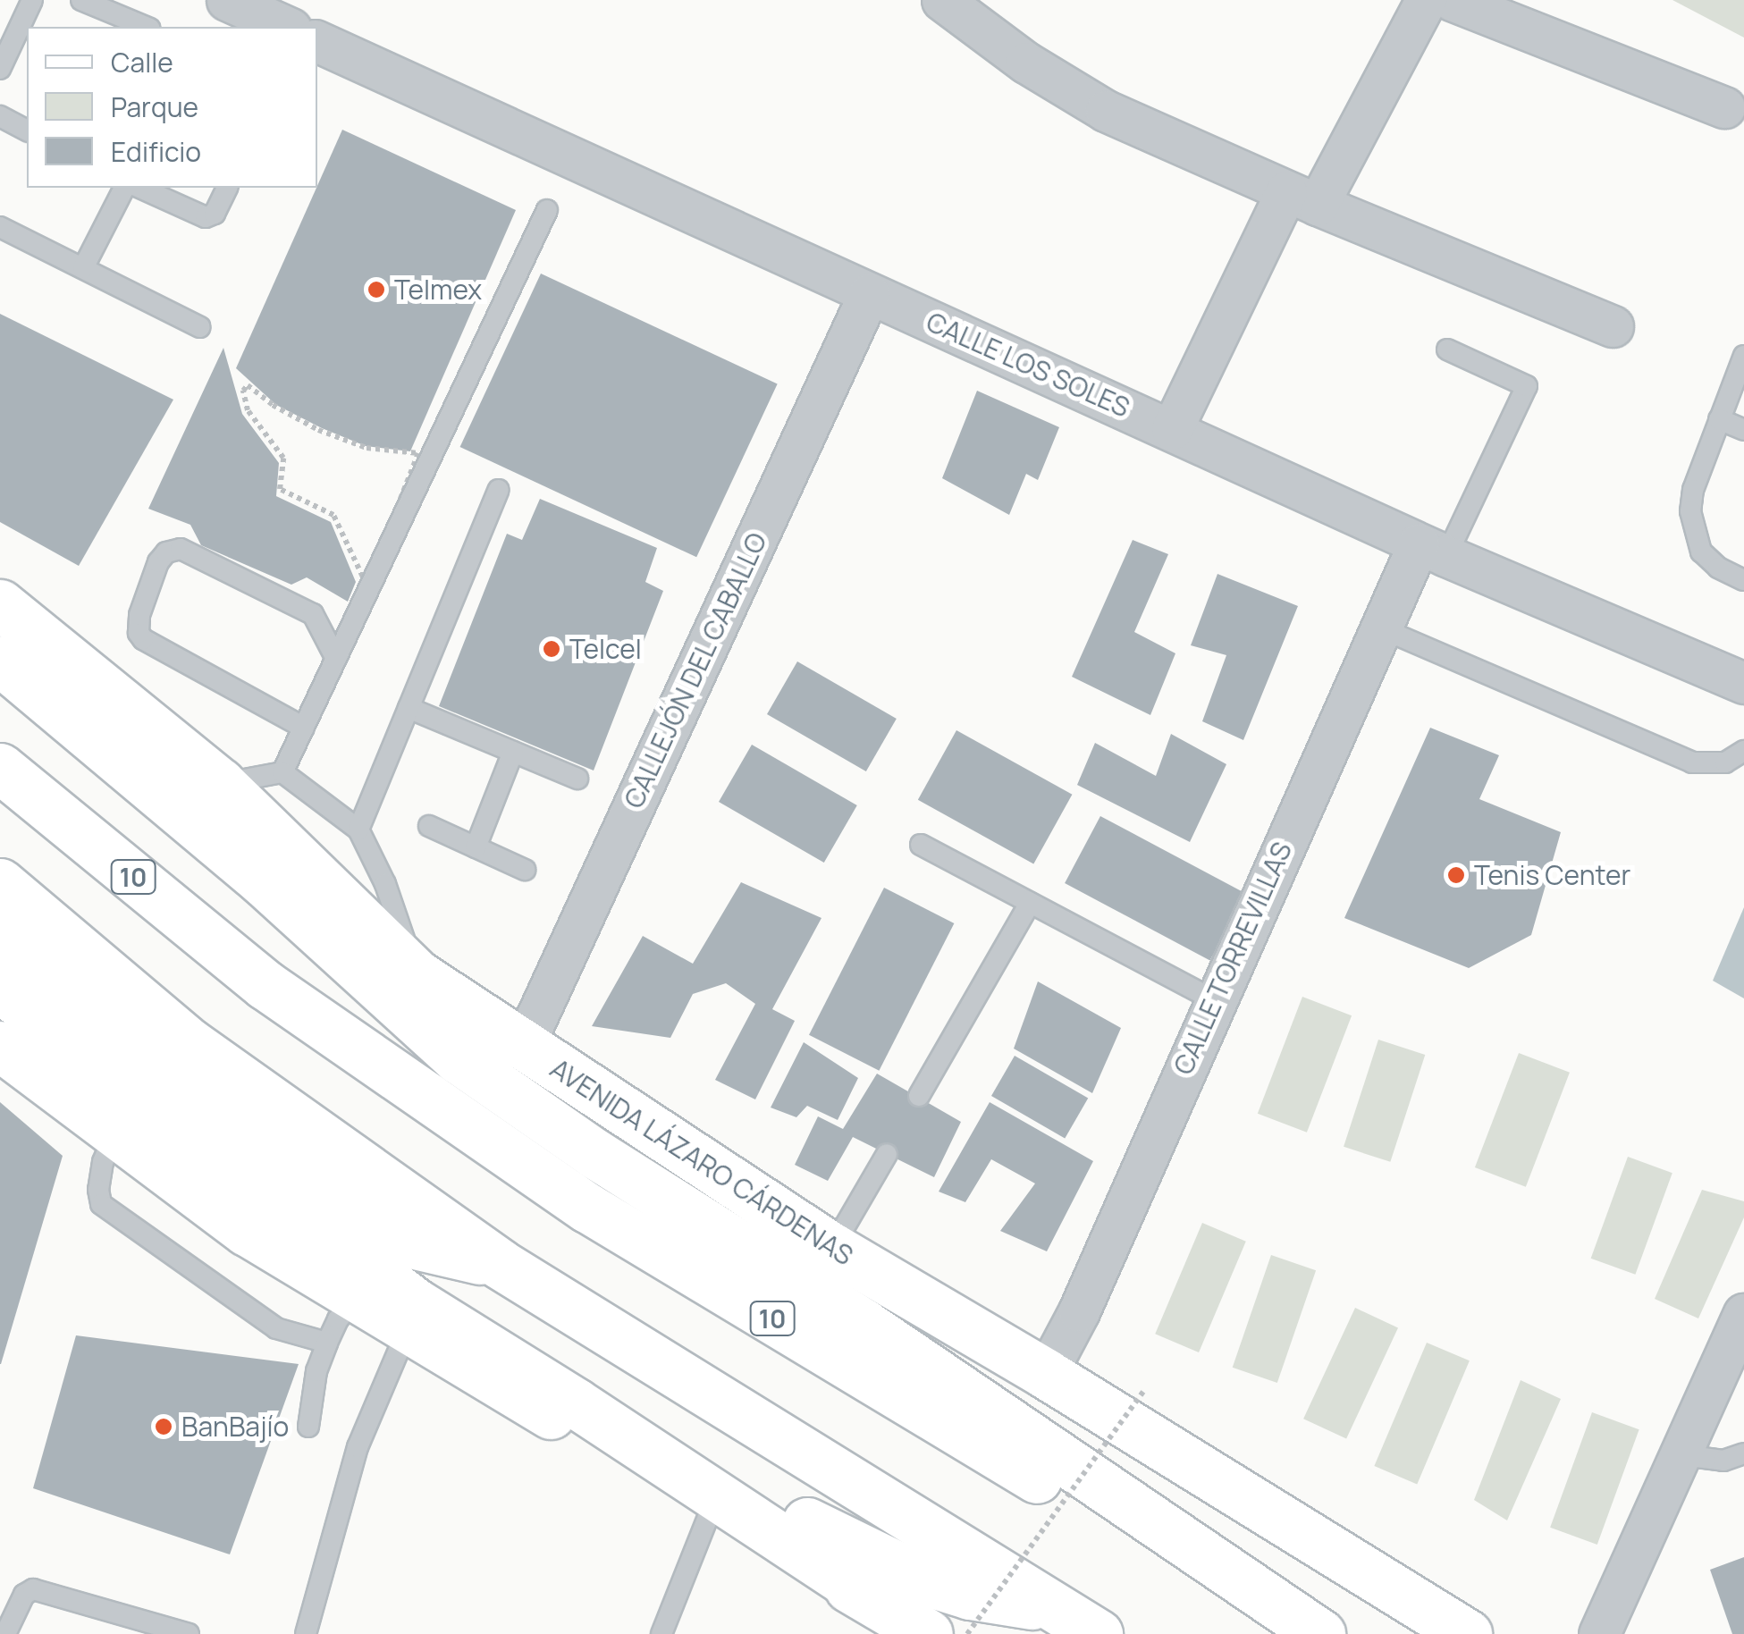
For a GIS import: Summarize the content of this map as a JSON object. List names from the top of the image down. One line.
{"streets":{"main road":["10","AVENIDA LÁZARO CÁRDENAS"],"street":["CALLE LOS SOLES","CALLEJÓN DEL CABALLO","CALLE TORREVILLAS"]},"crossings":[["CALLE LOS SOLES","CALLEJÓN DEL CABALLO"],["CALLE LOS SOLES","CALLE TORREVILLAS"],["CALLEJÓN DEL CABALLO","AVENIDA LÁZARO CÁRDENAS"],["CALLE TORREVILLAS","AVENIDA LÁZARO CÁRDENAS"]],"places":["Telmex","Telcel","Tenis Center","BanBajío"],"legend":["Calle","Parque","Edificio"]}
